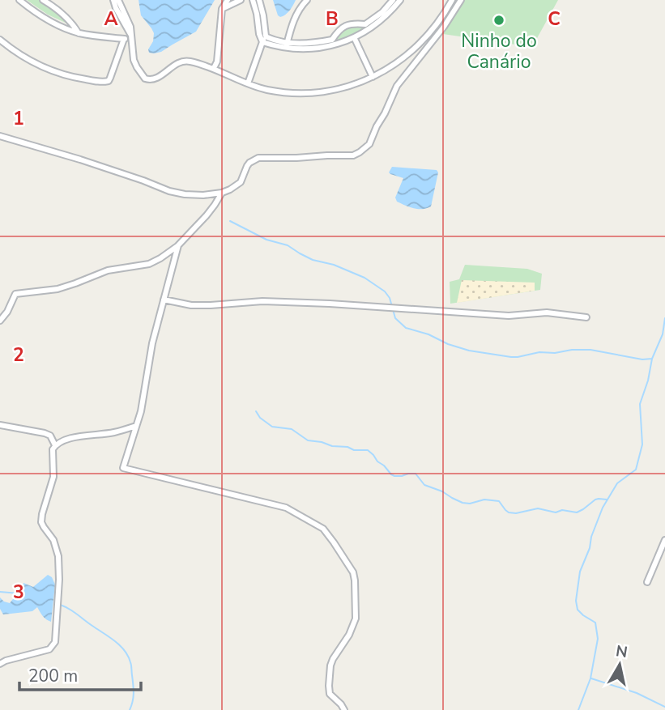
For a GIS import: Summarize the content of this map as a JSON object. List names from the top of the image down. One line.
{"places":["Ninho do Canário"],"scale_bar":"200 m","north":"top","grid":{"columns":["A","B","C"],"rows":["1","2","3"]}}
